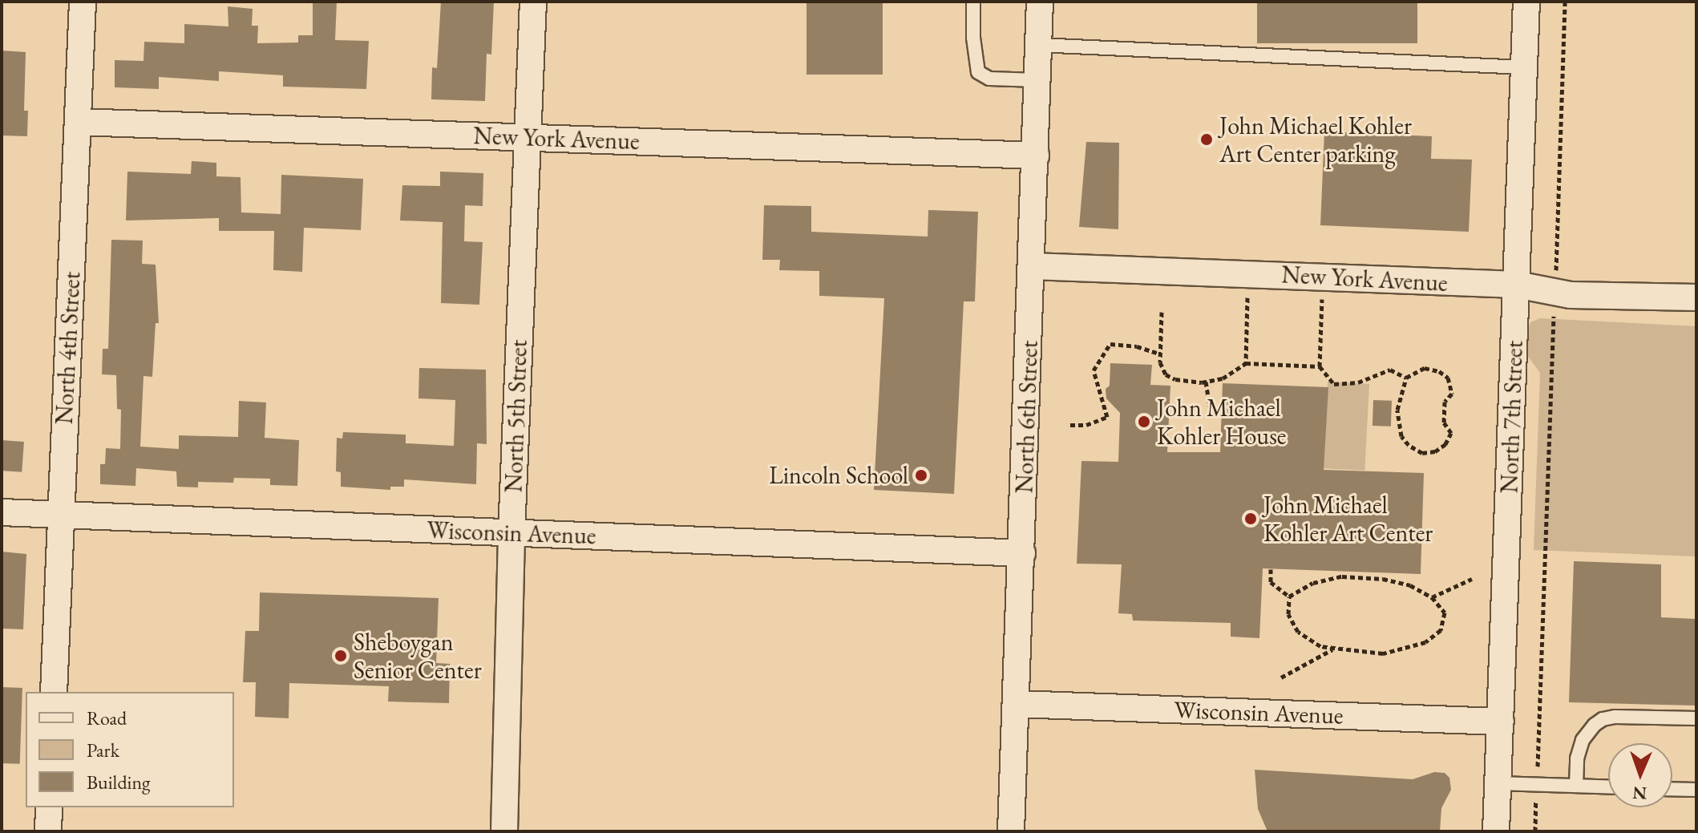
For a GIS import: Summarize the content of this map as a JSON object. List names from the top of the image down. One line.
{"streets":{"street":["New York Avenue","North 4th Street","North 5th Street","North 6th Street","North 7th Street","Wisconsin Avenue"]},"crossings":[["New York Avenue","North 4th Street"],["New York Avenue","North 5th Street"],["New York Avenue","North 6th Street"],["New York Avenue","North 7th Street"],["North 4th Street","Wisconsin Avenue"],["North 5th Street","Wisconsin Avenue"],["North 6th Street","Wisconsin Avenue"],["North 7th Street","Wisconsin Avenue"]],"places":["John Michael Kohler Art Center parking","John Michael Kohler House","Lincoln School","John Michael Kohler Art Center","Sheboygan Senior Center"],"legend":["Road","Park","Building"],"north":"bottom"}
